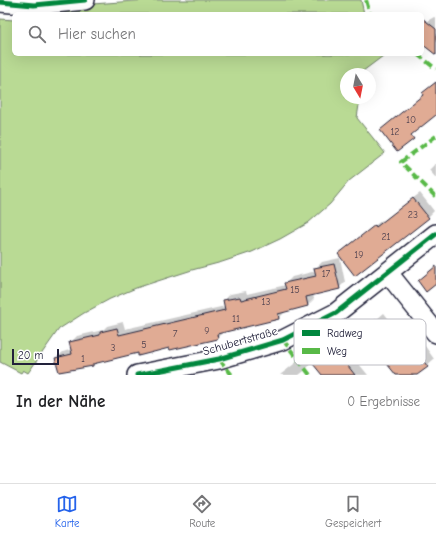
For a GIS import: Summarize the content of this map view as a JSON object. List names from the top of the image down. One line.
{"streets":{"street":["Schubertstraße"]},"house_numbers":["10","12","23","21","19","17","15","13","11","9","7","5","3","1"],"legend":["Radweg","Weg"],"scale_bar":"20 m","north":"bottom","page":{"search":"Hier suchen","scale":"20 m","heading":["In der Nähe","0 Ergebnisse"],"nav":["Karte","Route","Gespeichert"]}}
